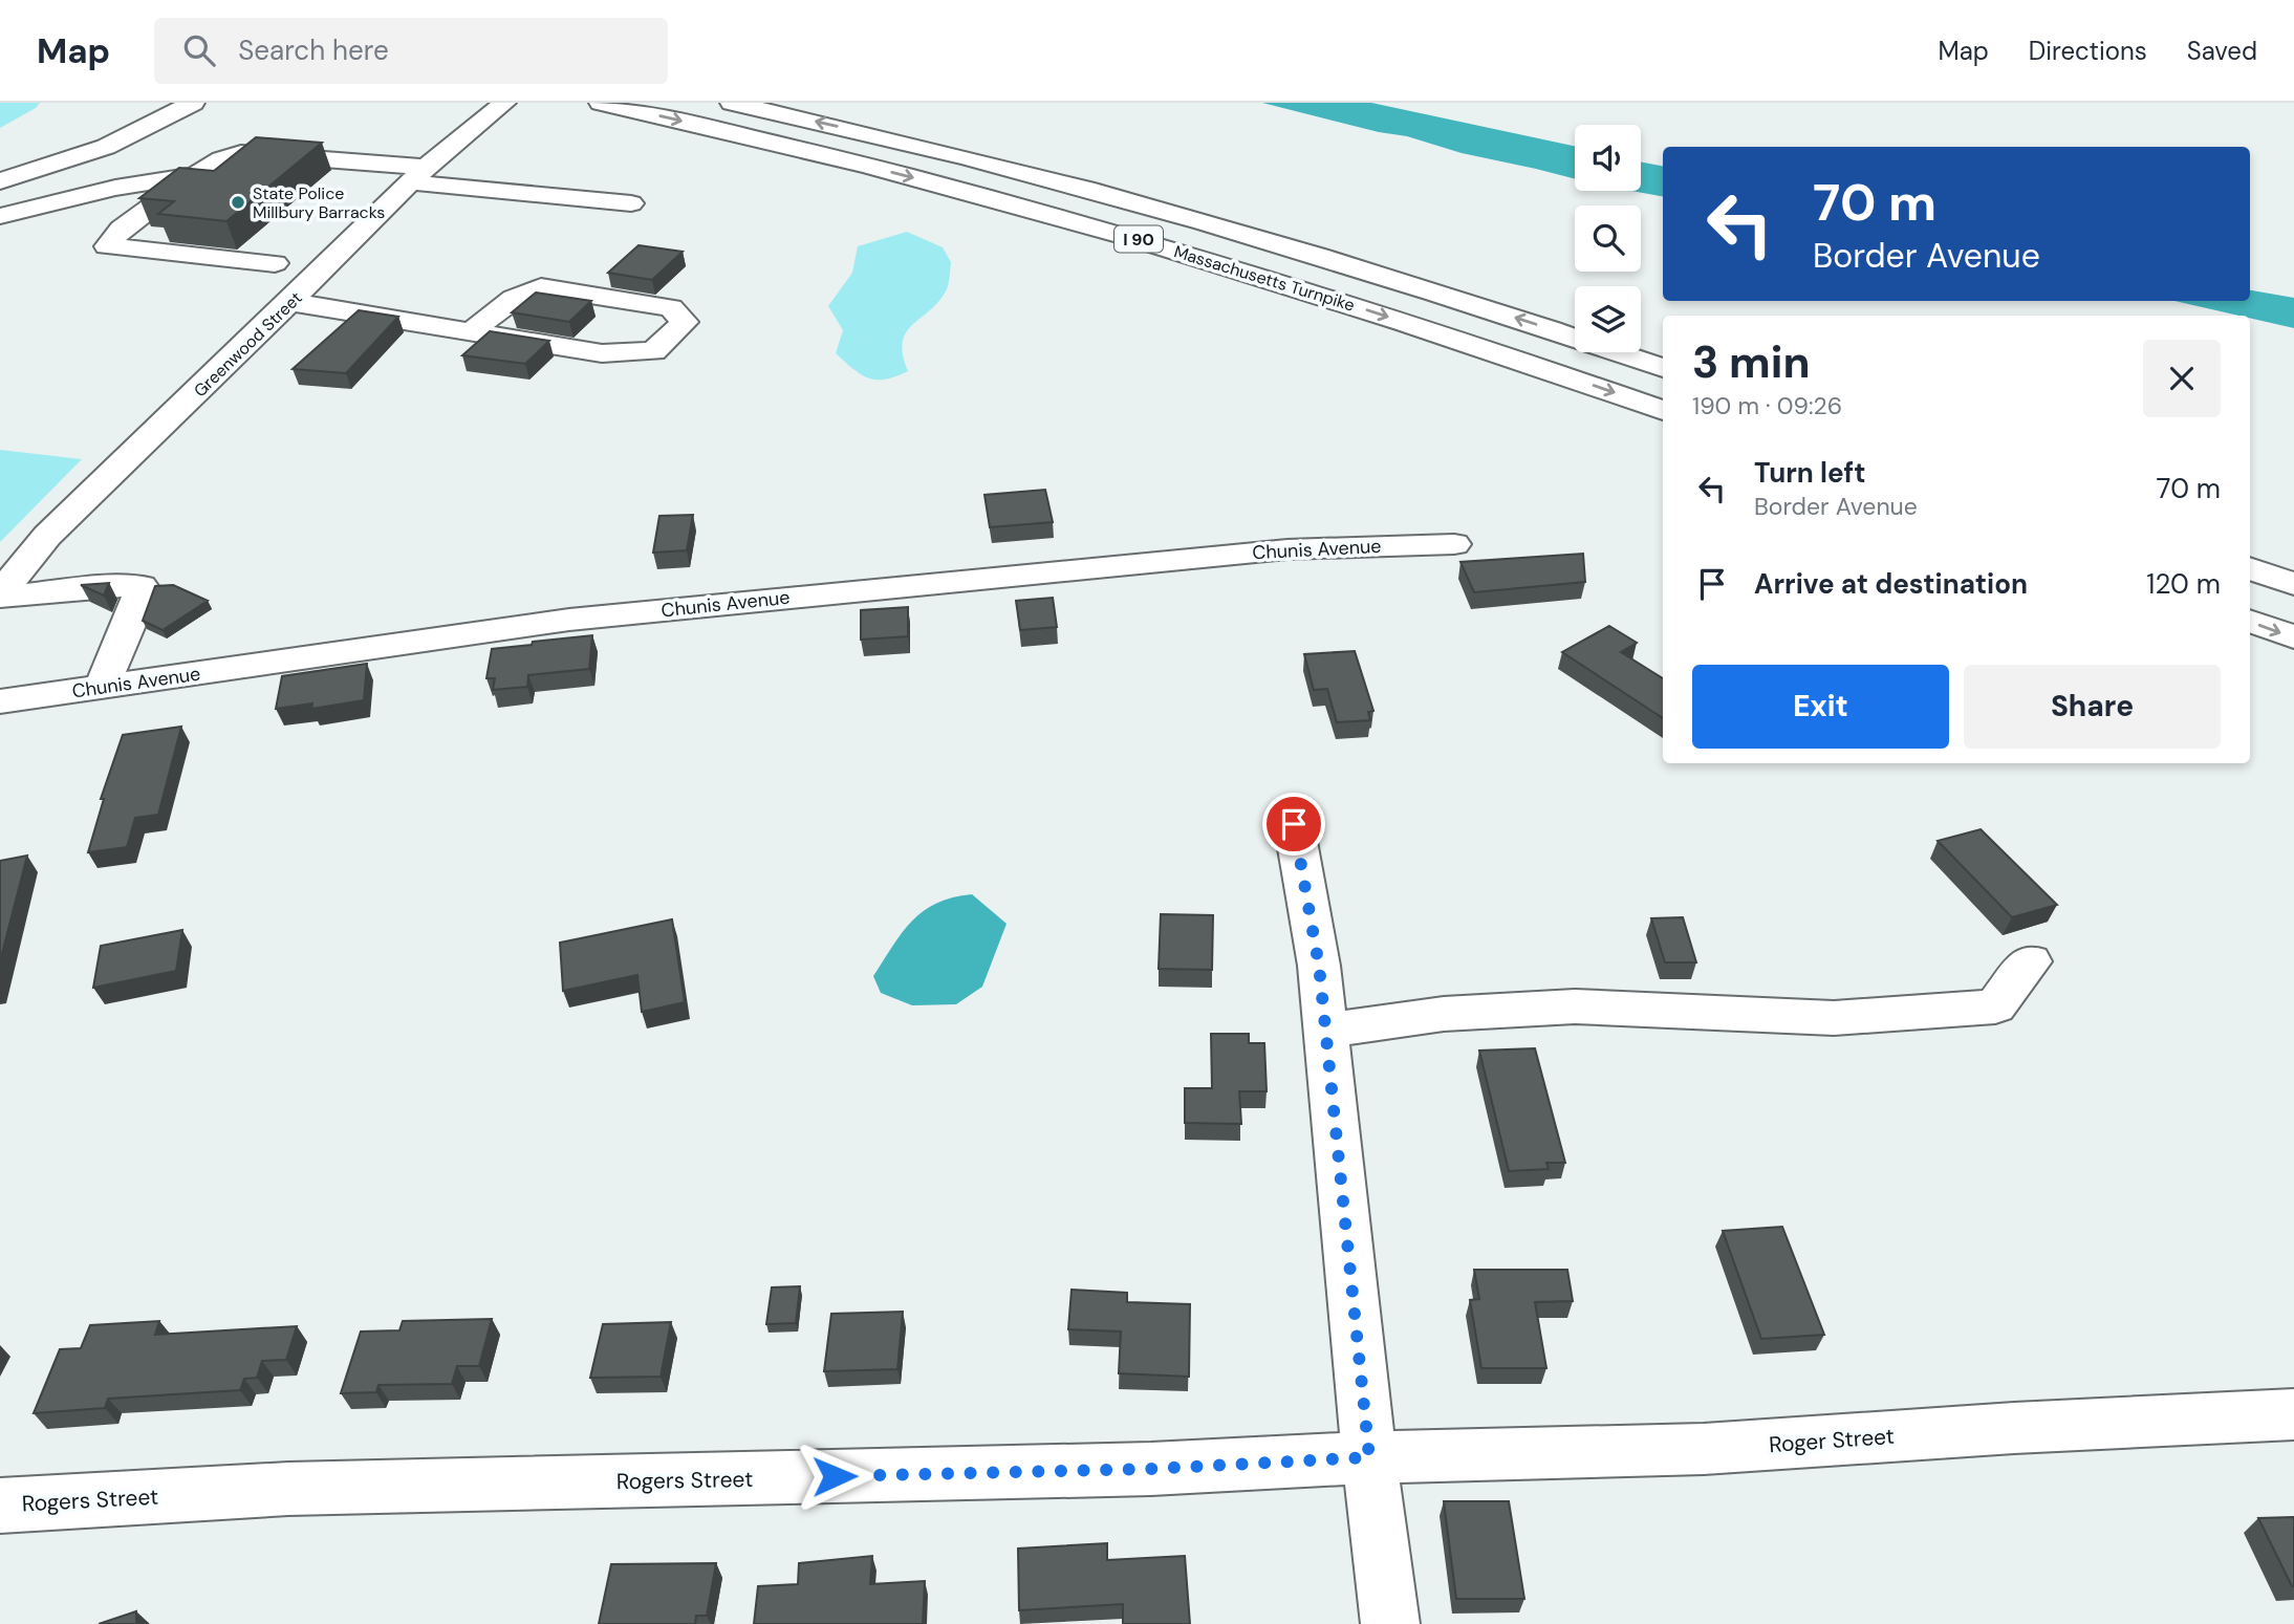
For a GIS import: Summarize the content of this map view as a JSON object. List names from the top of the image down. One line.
{"streets":{"main road":["I 90","Massachusetts Turnpike","Greenwood Street","Chunis Avenue","Roger Street","Rogers Street"]},"crossings":[["Roger Street","Rogers Street"]],"places":["State Police Millbury Barracks"],"page":{"header":"Map","search":"Search here","nav":["Map","Directions","Saved"],"turn":["70 m","Border Avenue"],"heading":["3 min","190 m · 09:26"],"list":[{"name":"Turn left","note":"Border Avenue","value":"70 m"},{"name":"Arrive at destination","value":"120 m"}],"buttons":["Exit","Share"]}}
